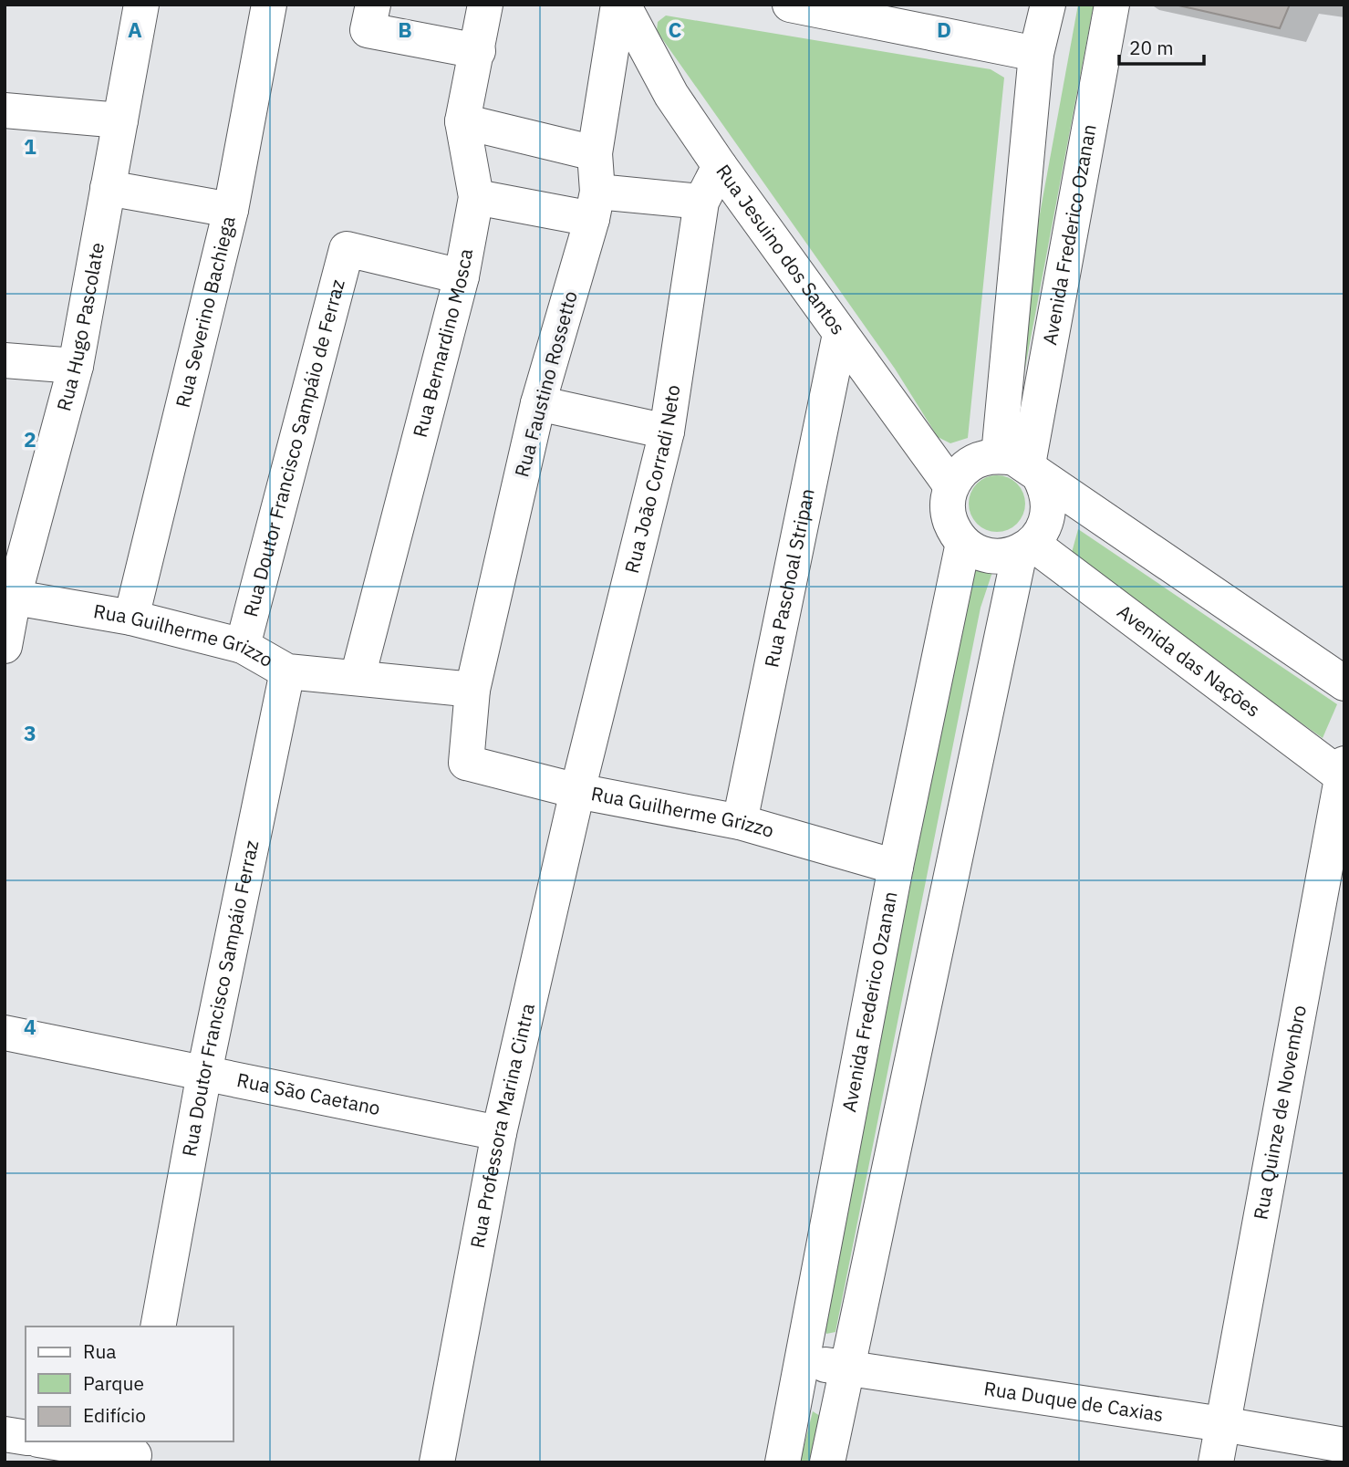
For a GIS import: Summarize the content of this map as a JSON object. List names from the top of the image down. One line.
{"streets":{"street":["Avenida Frederico Ozanan","Rua Jesuino dos Santos","Rua Severino Bachiega","Rua Hugo Pascolate","Rua Bernardino Mosca","Rua Faustino Rossetto","Rua Doutor Francisco Sampáio de Ferraz","Rua João Corradi Neto","Rua Paschoal Stripan","Rua Guilherme Grizzo","Avenida das Nações","Rua Doutor Francisco Sampáio Ferraz","Rua São Caetano","Rua Quinze de Novembro","Rua Professora Marina Cintra","Rua Duque de Caxias"]},"crossings":[["Avenida Frederico Ozanan","Rua Jesuino dos Santos"],["Avenida Frederico Ozanan","Rua Guilherme Grizzo"],["Avenida Frederico Ozanan","Avenida das Nações"],["Avenida Frederico Ozanan","Rua Duque de Caxias"],["Rua Jesuino dos Santos","Rua Faustino Rossetto"],["Rua Jesuino dos Santos","Rua João Corradi Neto"],["Rua Jesuino dos Santos","Rua Paschoal Stripan"],["Rua Jesuino dos Santos","Avenida das Nações"],["Rua Severino Bachiega","Rua Guilherme Grizzo"],["Rua Hugo Pascolate","Rua Guilherme Grizzo"],["Rua Bernardino Mosca","Rua Doutor Francisco Sampáio de Ferraz"],["Rua Bernardino Mosca","Rua Guilherme Grizzo"],["Rua Faustino Rossetto","Rua Guilherme Grizzo"],["Rua Doutor Francisco Sampáio de Ferraz","Rua Guilherme Grizzo"],["Rua João Corradi Neto","Rua Guilherme Grizzo"],["Rua João Corradi Neto","Rua Professora Marina Cintra"],["Rua Paschoal Stripan","Rua Guilherme Grizzo"],["Rua Guilherme Grizzo","Rua Doutor Francisco Sampáio Ferraz"],["Rua Guilherme Grizzo","Rua Professora Marina Cintra"],["Avenida das Nações","Rua Quinze de Novembro"],["Rua Doutor Francisco Sampáio Ferraz","Rua São Caetano"],["Rua São Caetano","Rua Professora Marina Cintra"],["Rua Quinze de Novembro","Rua Duque de Caxias"]],"legend":["Rua","Parque","Edifício"],"scale_bar":"20 m","grid":{"columns":["A","B","C","D"],"rows":["1","2","3","4"]}}
